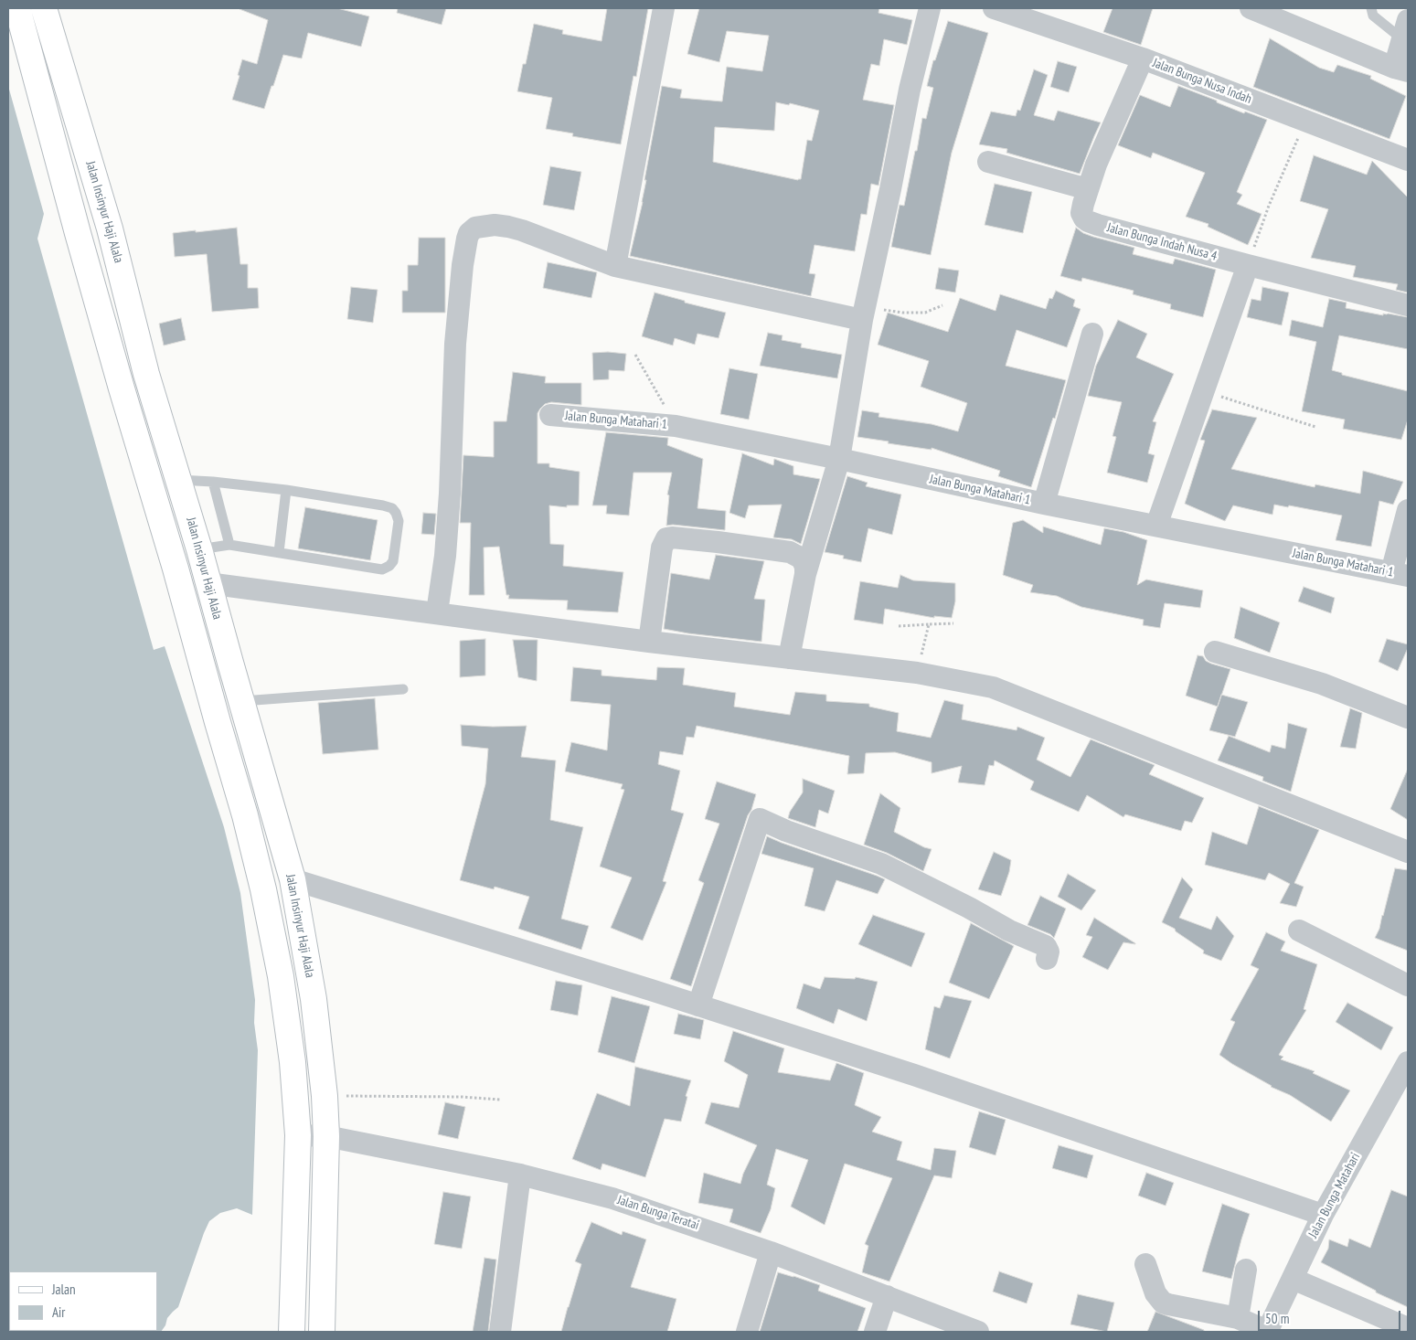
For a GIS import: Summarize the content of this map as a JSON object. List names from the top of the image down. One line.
{"streets":{"main road":["Jalan Insinyur Haji Alala"],"street":["Jalan Bunga Nusa Indah","Jalan Bunga Indah Nusa 4","Jalan Bunga Matahari 1","Jalan Bunga Matahari","Jalan Bunga Teratai"]},"crossings":[["Jalan Bunga Nusa Indah","Jalan Bunga Indah Nusa 4"],["Jalan Insinyur Haji Alala","Jalan Bunga Teratai"]],"legend":["Jalan","Air"],"scale_bar":"50 m"}
